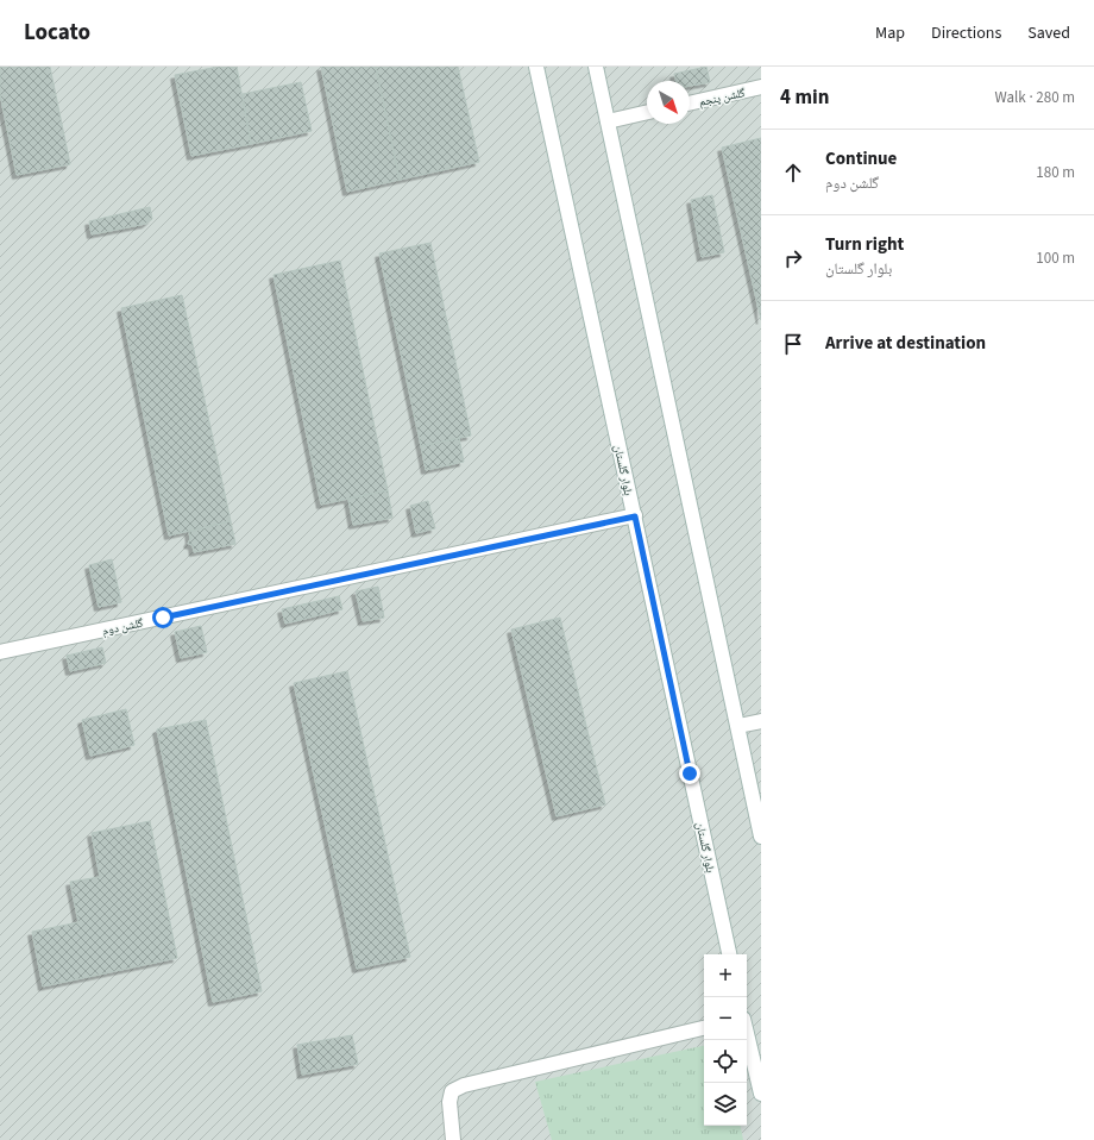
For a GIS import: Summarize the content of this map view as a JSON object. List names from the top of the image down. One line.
{"streets":{"street":["گلشن پنجم","بلوار گلستان","گلشن دوم"]},"crossings":[["بلوار گلستان","گلشن دوم"]],"north":"bottom right","page":{"header":"Locato","nav":["Map","Directions","Saved"],"heading":["4 min","Walk · 280 m"],"list":[["Continue","گلشن دوم","180 m"],["Turn right","بلوار گلستان","100 m"],"Arrive at destination"],"map_buttons":["+","−"]}}
